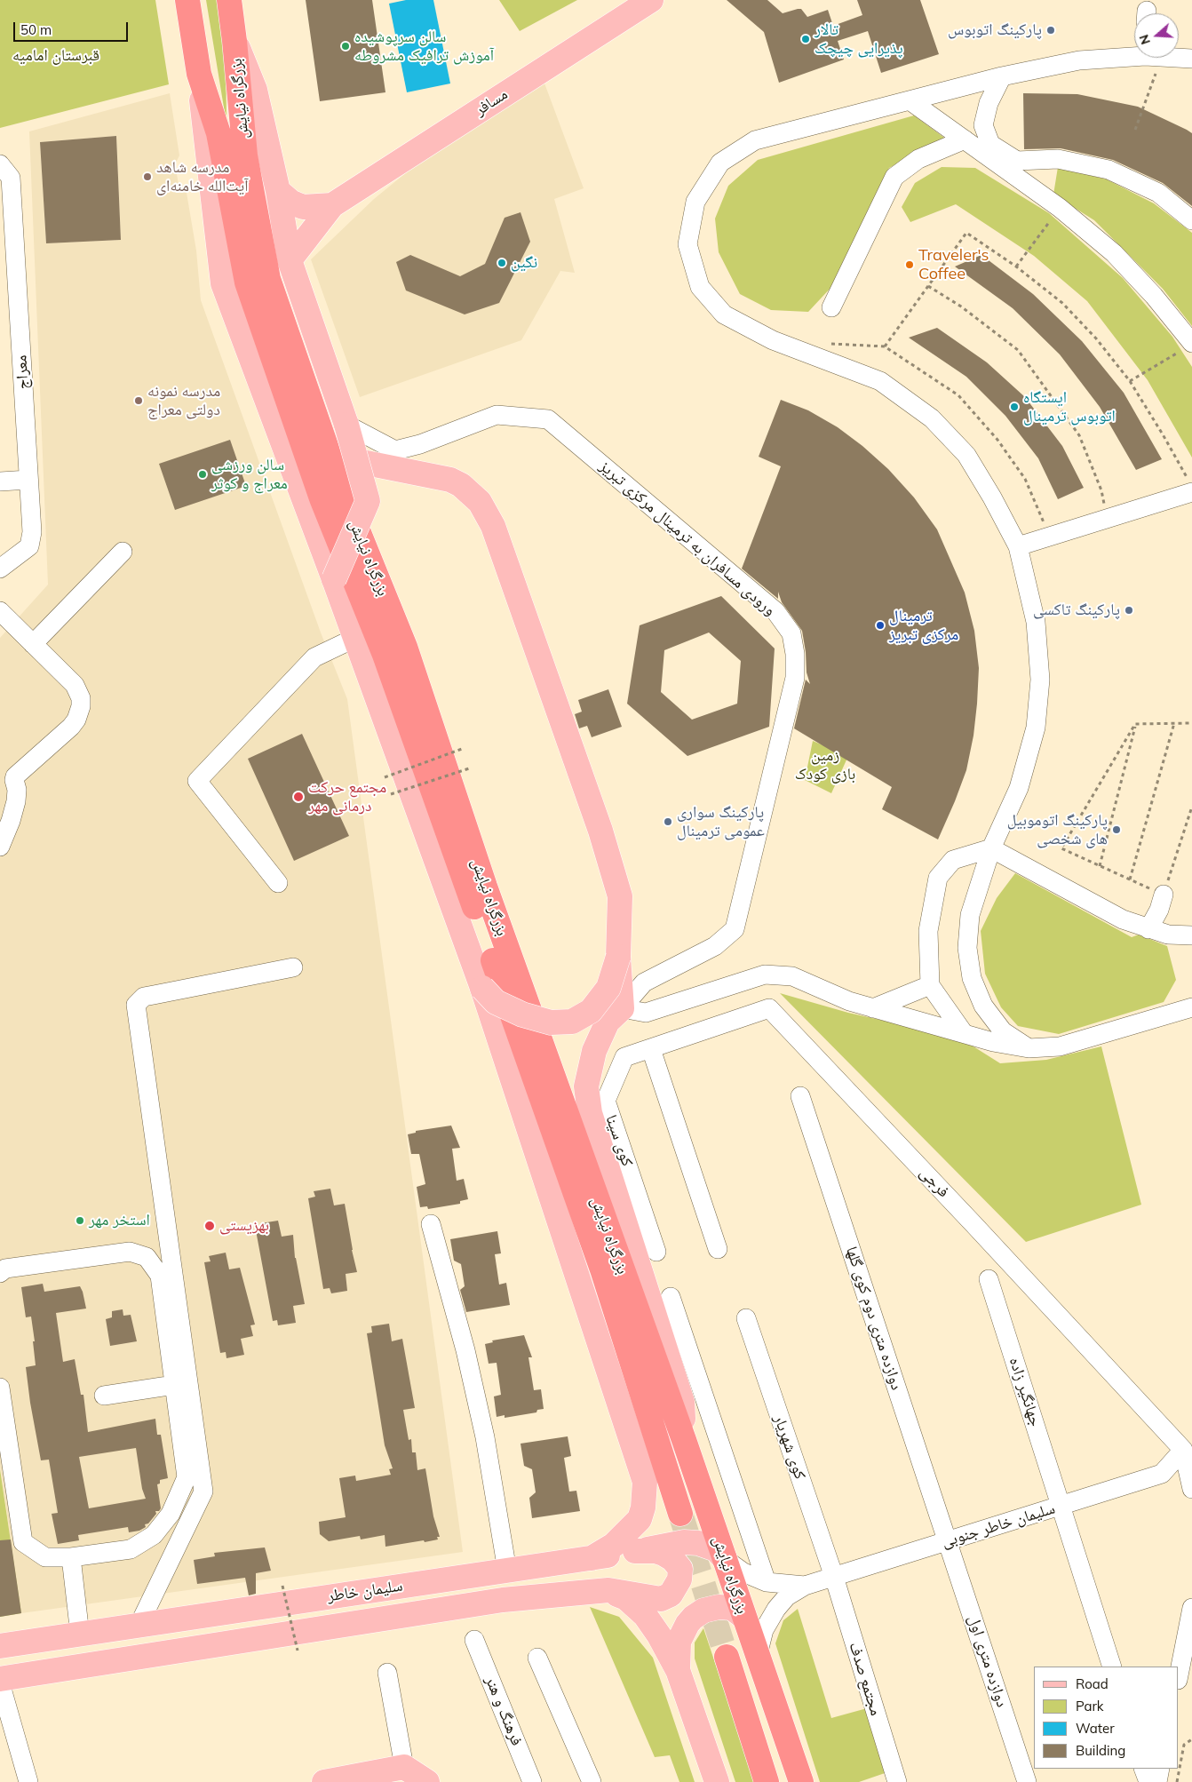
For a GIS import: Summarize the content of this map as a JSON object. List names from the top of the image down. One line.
{"streets":{"highway":["بزرگراه نیایش"],"main road":["مسافر","سلیمان خاطر"],"street":["معراج","ورودی مسافران به ترمینال مرکزی تبریز","کوی سینا","فرجی","دوازده متری دوم کوی گلها","جهانگیر زاده","کوی شهریار","سلیمان خاطر جنوبی","دوازده متری اول","مجتمع صدف","فرهنگ و هنر"]},"crossings":[["بزرگراه نیایش","سلیمان خاطر جنوبی"],["بزرگراه نیایش","سلیمان خاطر"],["کوی سینا","فرجی"],["فرجی","سلیمان خاطر جنوبی"],["دوازده متری دوم کوی گلها","سلیمان خاطر جنوبی"],["دوازده متری دوم کوی گلها","دوازده متری اول"],["جهانگیر زاده","سلیمان خاطر جنوبی"],["کوی شهریار","سلیمان خاطر جنوبی"],["کوی شهریار","مجتمع صدف"],["سلیمان خاطر جنوبی","سلیمان خاطر"],["سلیمان خاطر جنوبی","دوازده متری اول"],["سلیمان خاطر جنوبی","مجتمع صدف"]],"parks":["قبرستان امامیه","زمین بازی کودک"],"places":["پارکینگ اتوبوس","تالار پذیرایی چیچک","سالن سرپوشیده آموزش ترافیک مشروطه","مدرسه شاهد آیت‌الله خامنه‌ای","نگین","Traveler's Coffee","مدرسه نمونه دولتی معراج","ایستگاه اتوبوس ترمینال","سالن ورزشی معراج و کوثر","پارکینگ تاکسی","ترمینال مرکزی تبریز","مجتمع حرکت درمانی مهر","پارکینگ سواری عمومی ترمینال","پارکینگ اتوموبیل های شخصی","استخر مهر","بهزیستی"],"legend":["Road","Park","Water","Building"],"scale_bar":"50 m","north":"left"}
